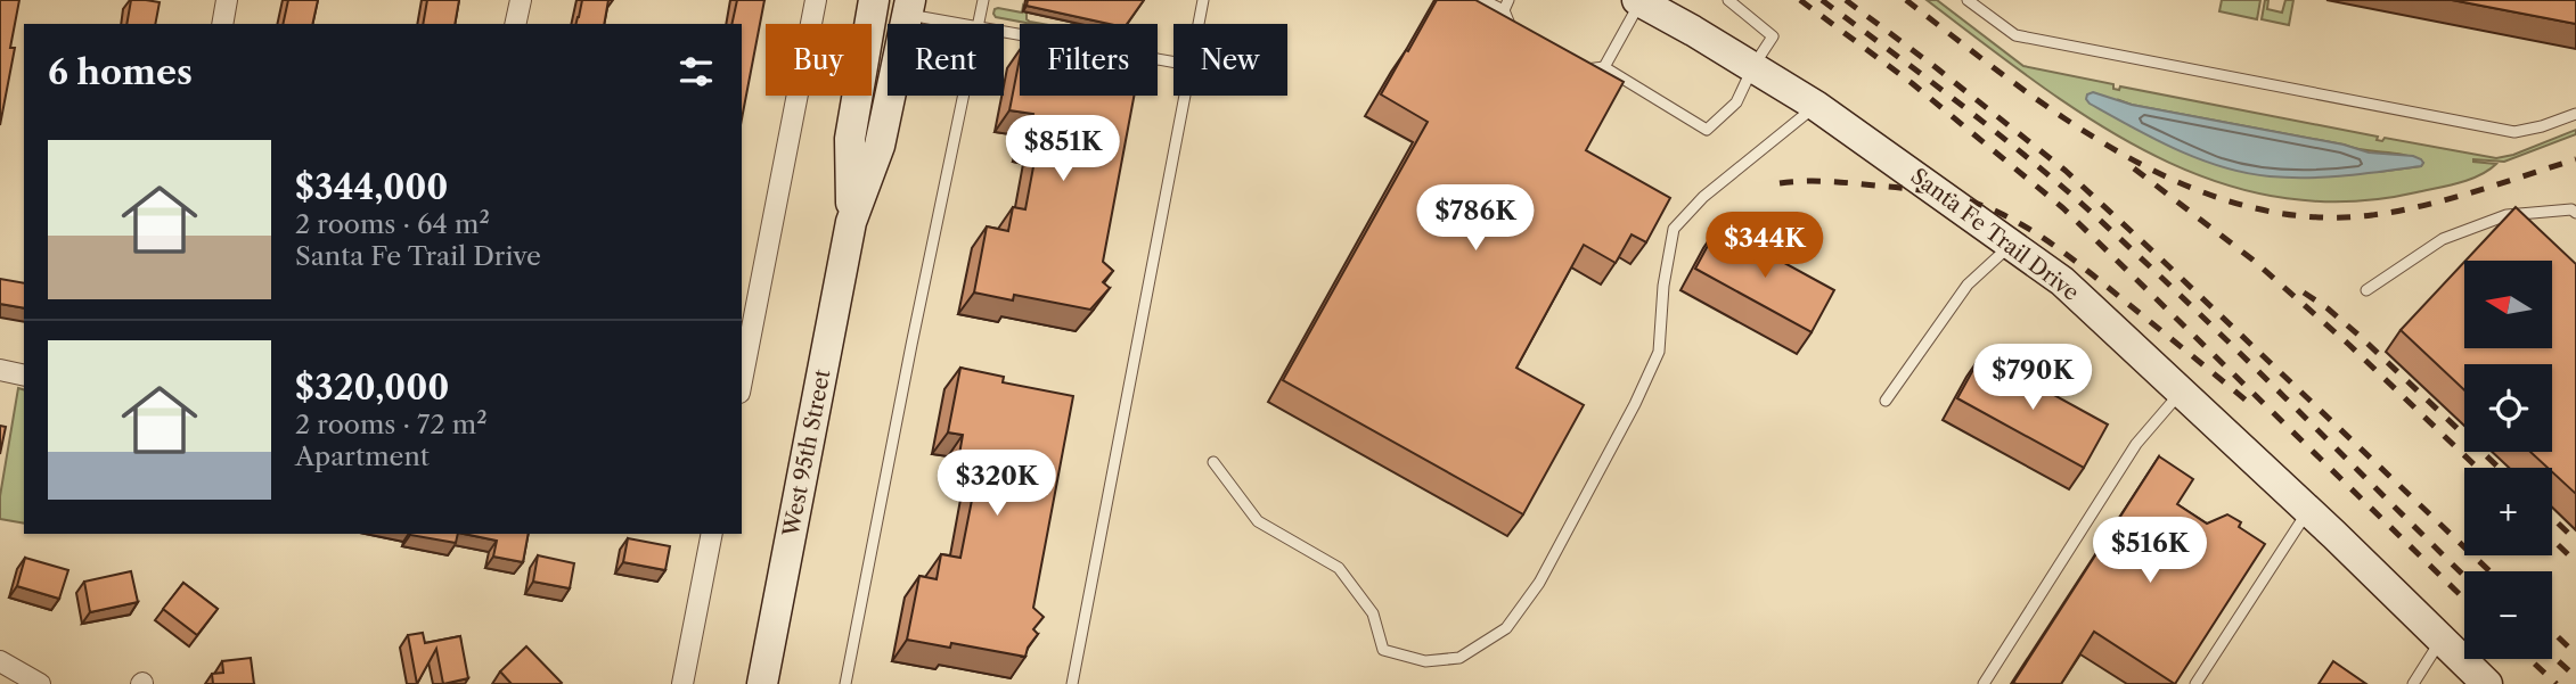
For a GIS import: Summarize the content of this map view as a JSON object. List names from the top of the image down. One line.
{"streets":{"main road":["Santa Fe Trail Drive","West 95th Street"]},"north":"left","page":{"chip":["Buy","Rent","Filters","New"],"heading":"6 homes","price":["$851K","$786K","$344K","$790K","$320K","$516K"],"list":[{"name":"$344,000","note":"2 rooms · 64 m² · Santa Fe Trail Drive"},{"name":"$320,000","note":"2 rooms · 72 m² · Apartment"}],"map_buttons":["+","−"]}}
